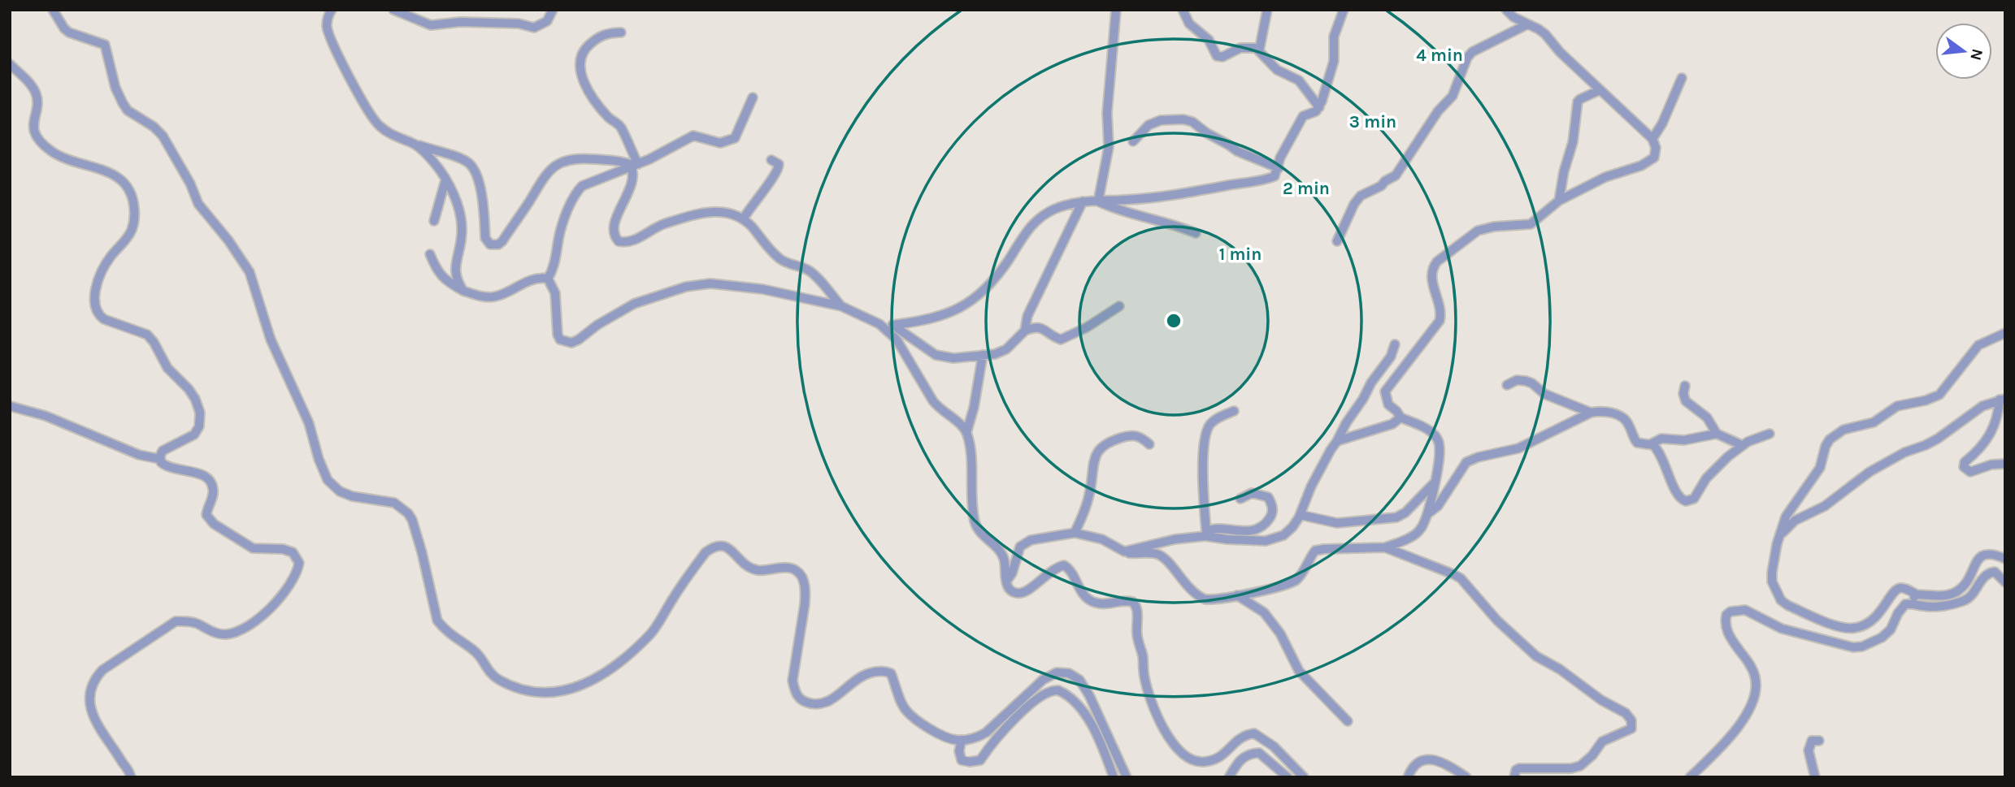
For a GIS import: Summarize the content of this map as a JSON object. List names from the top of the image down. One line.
{"north":"right","rings":["4 min","3 min","2 min","1 min"]}
